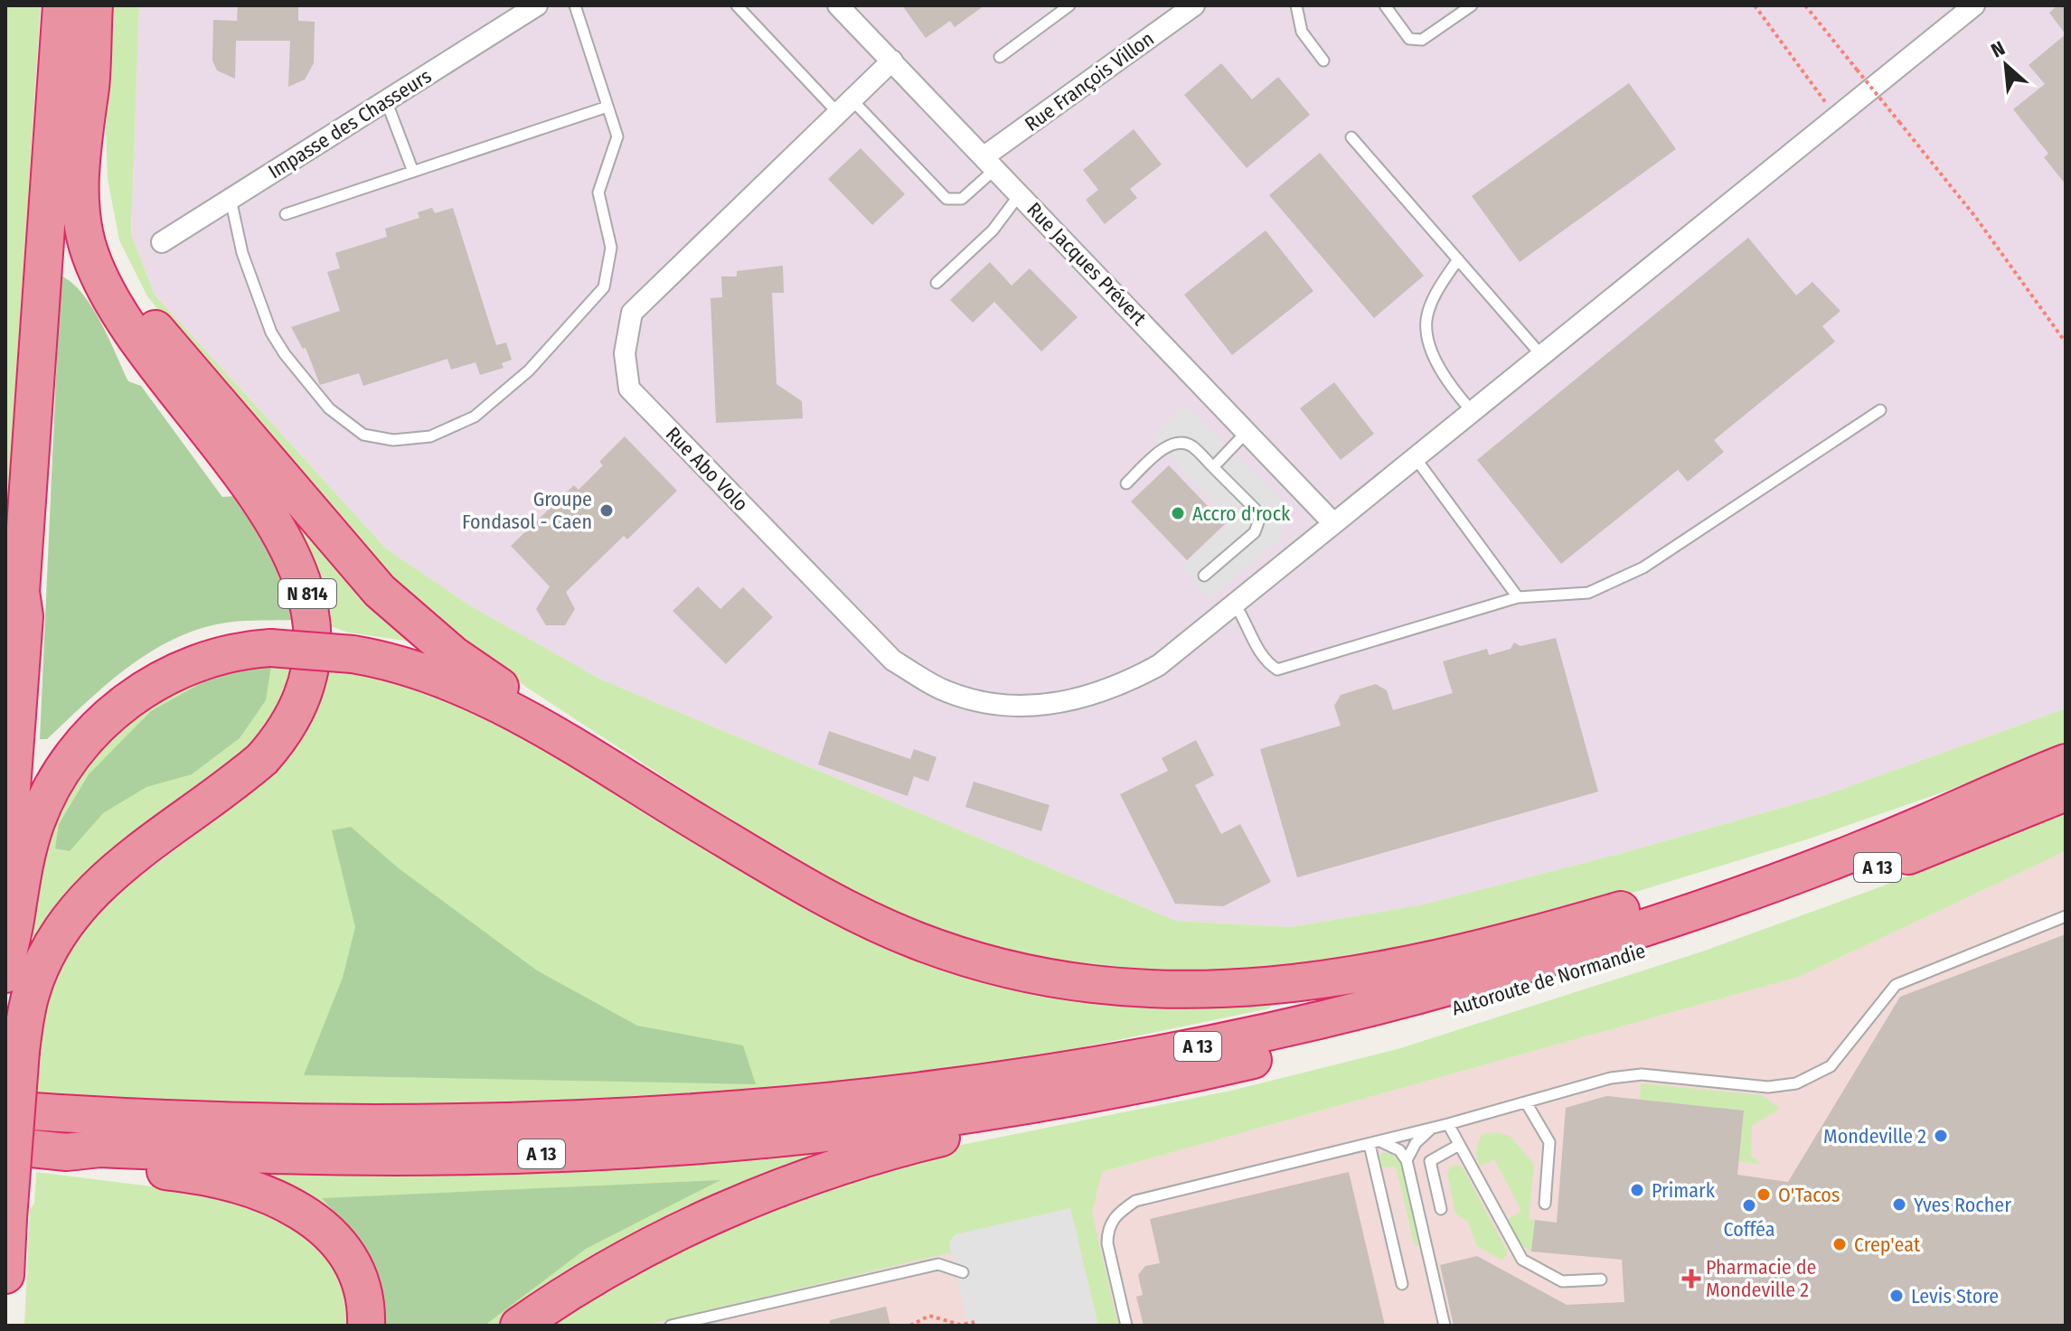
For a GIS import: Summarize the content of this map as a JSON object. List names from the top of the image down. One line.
{"streets":{"highway":["N 814","A 13","Autoroute de Normandie"],"street":["Rue François Villon","Impasse des Chasseurs","Rue Jacques Prévert","Rue Abo Volo"]},"crossings":[["Rue François Villon","Rue Jacques Prévert"],["Rue Jacques Prévert","Rue Abo Volo"],["A 13","Autoroute de Normandie"]],"places":{"other":["Groupe Fondasol - Caen","Accro d'rock","Mondeville 2","Primark","O'Tacos","Yves Rocher","Cofféa","Crep'eat","Levis Store"],"health":["Pharmacie de Mondeville 2"]},"north":"top left"}
